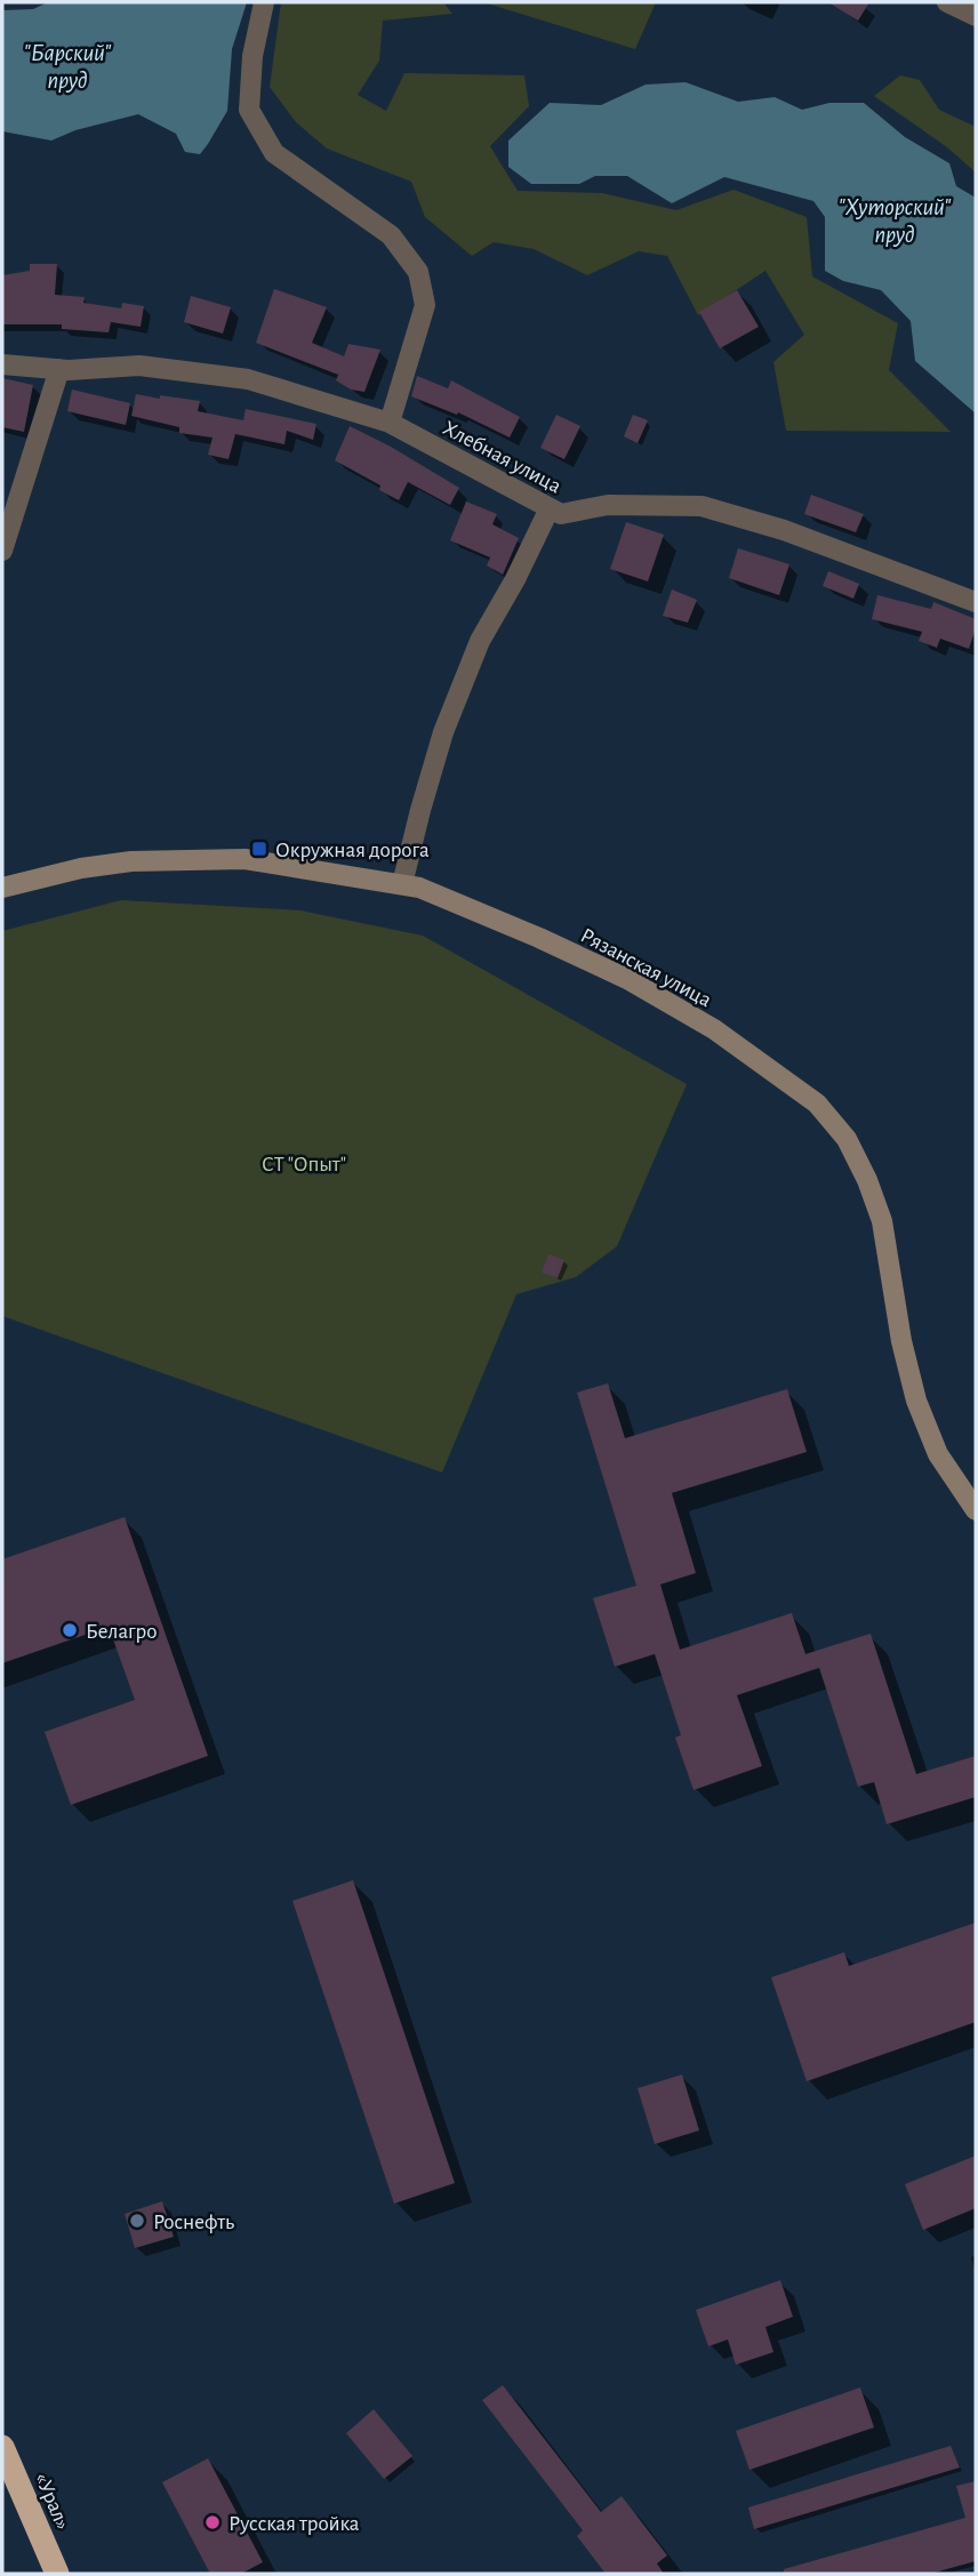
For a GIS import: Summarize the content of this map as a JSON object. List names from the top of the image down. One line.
{"streets":{"highway":["«Урал»"],"street":["Хлебная улица","Рязанская улица"]},"water":["\"Барский\" пруд","\"Хуторский\" пруд"],"parks":["СТ \"Опыт\""],"places":{"transit":["Окружная дорога"],"other":["Белагро","Роснефть","Русская тройка"]}}
